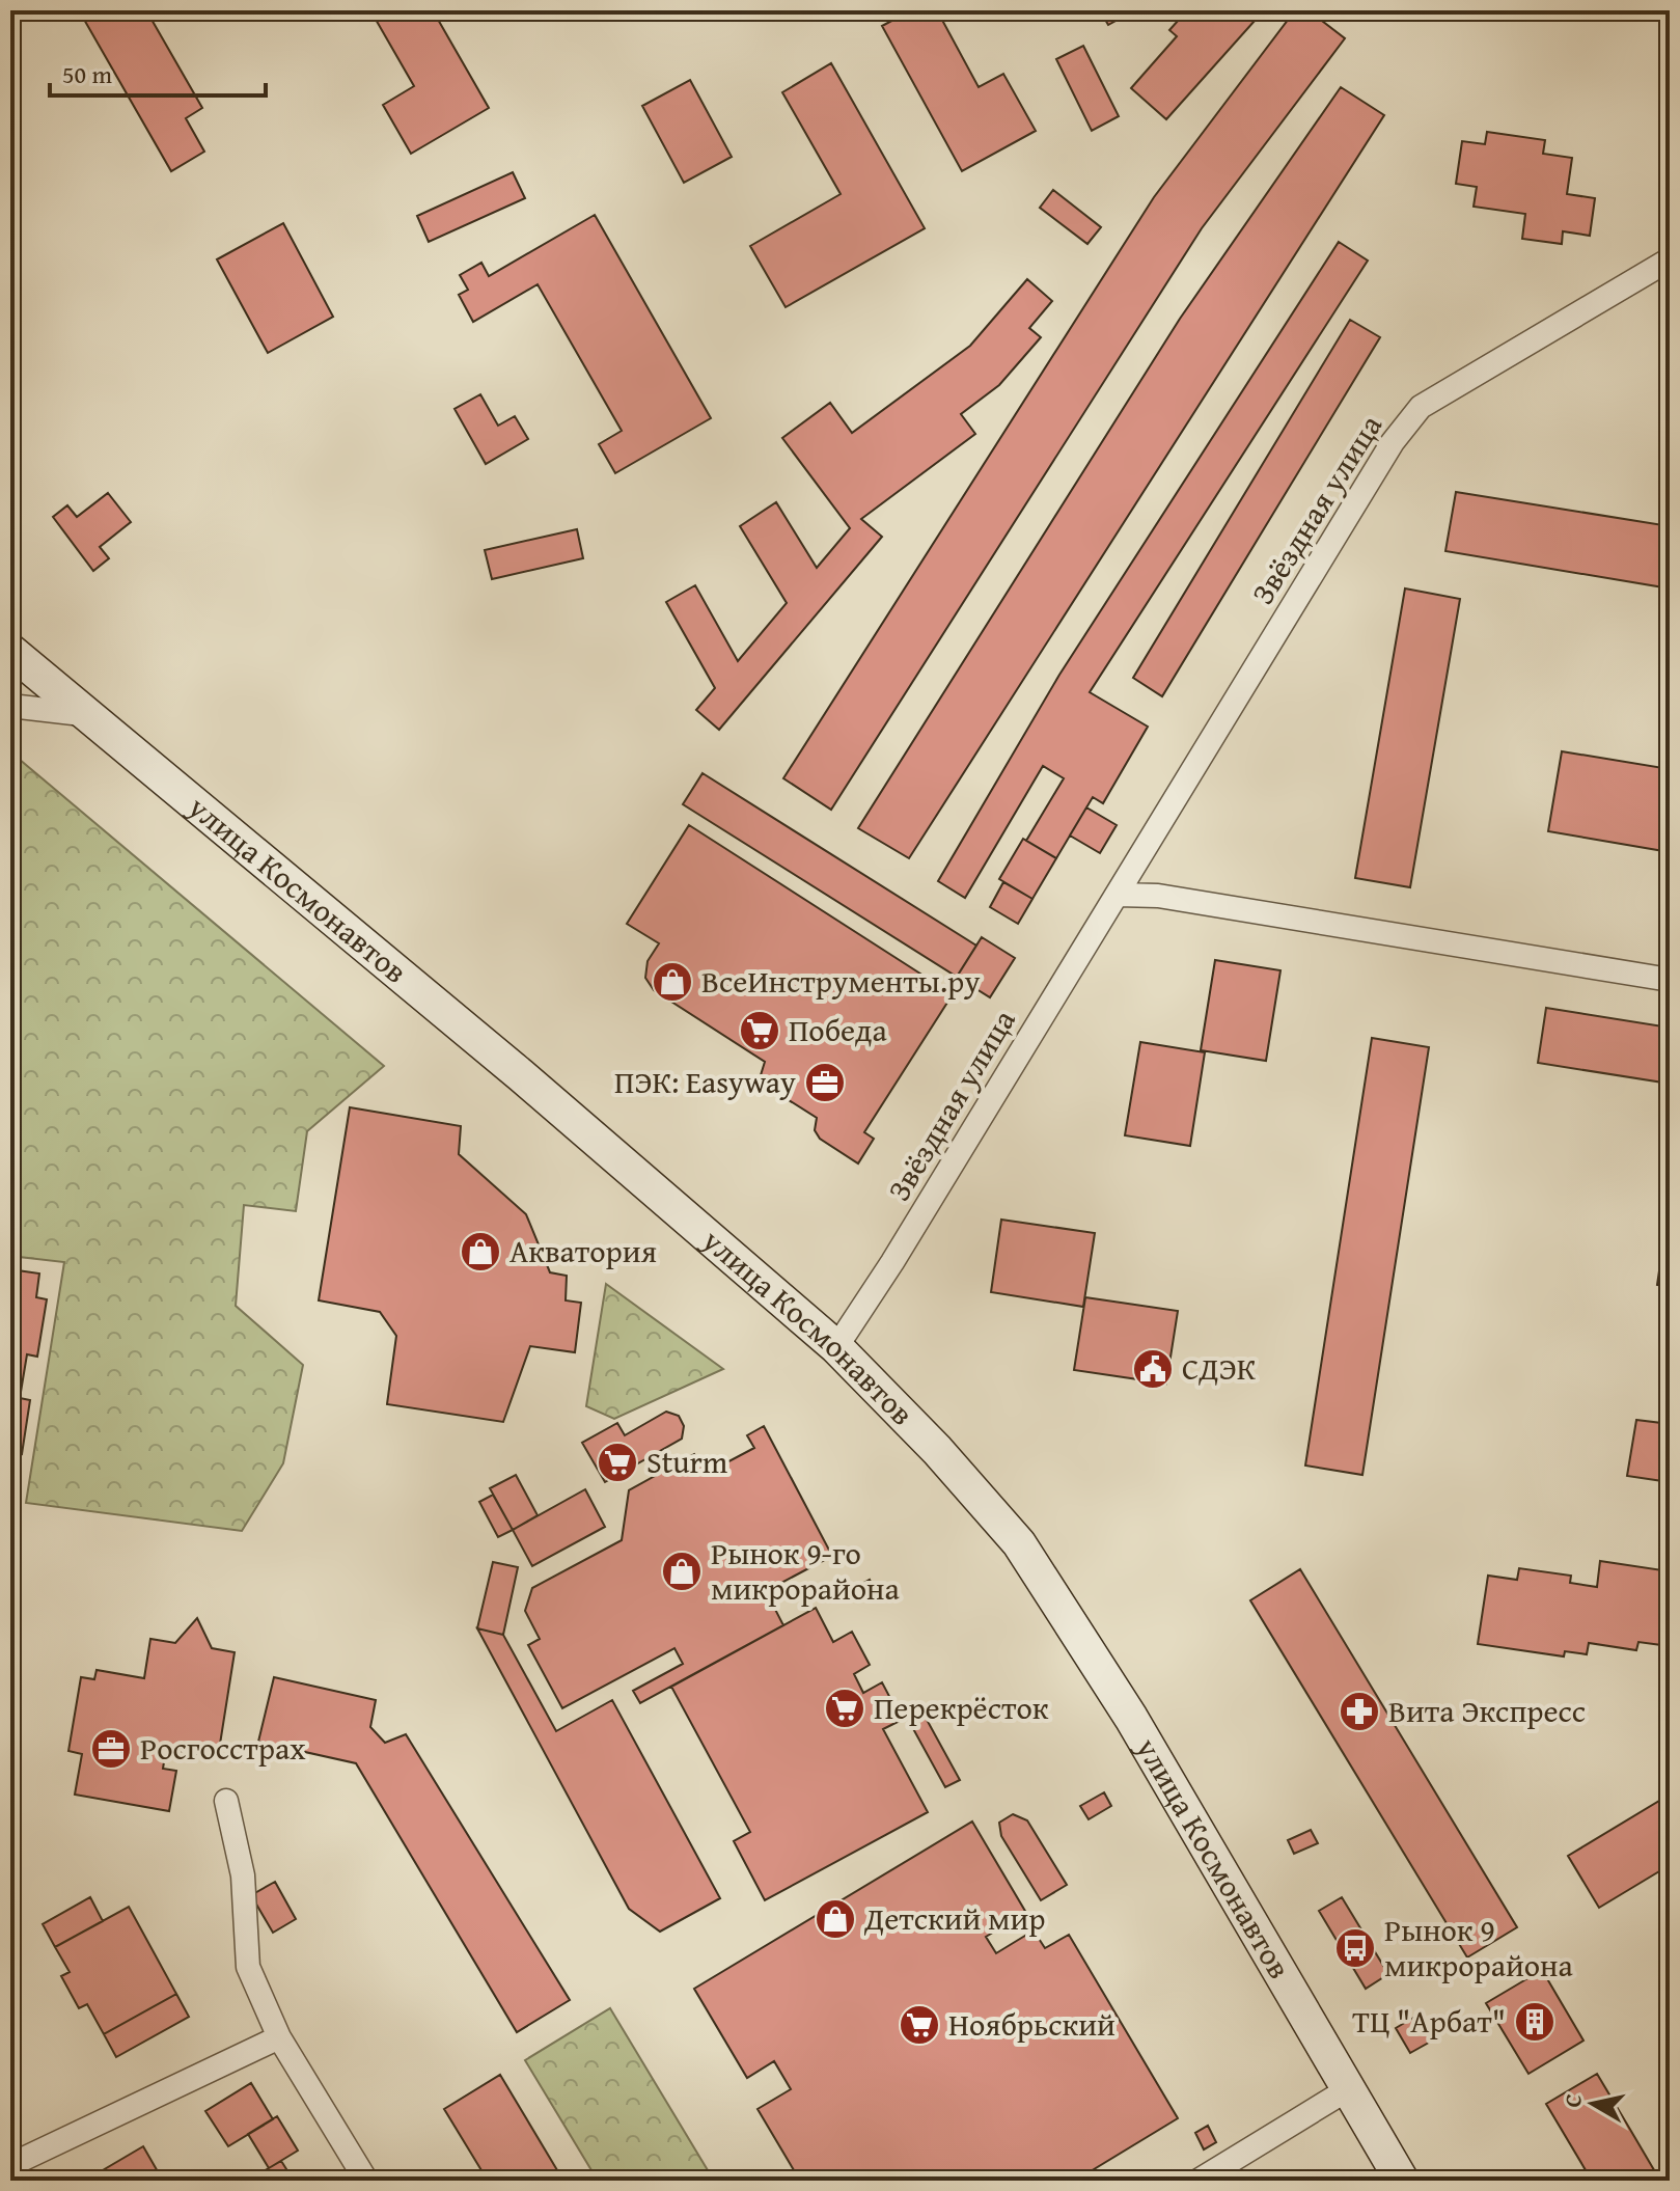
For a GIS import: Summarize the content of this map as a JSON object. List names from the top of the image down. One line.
{"streets":{"main road":["улица Космонавтов"],"street":["Звёздная улица"]},"crossings":[["Звёздная улица","улица Космонавтов"]],"places":{"shop":["ВсеИнструменты.ру","Акватория","Рынок 9-го микрорайона","Детский мир"],"supermarket":["Победа","Sturm","Перекрёсток","Ноябрьский"],"office":["ПЭК: Easyway","Росгосстрах"],"public building":["СДЭК"],"pharmacy":["Вита Экспресс"],"bus stop":["Рынок 9 микрорайона"],"building":["ТЦ \"Арбат\""]},"scale_bar":"50 m","north":"left"}
